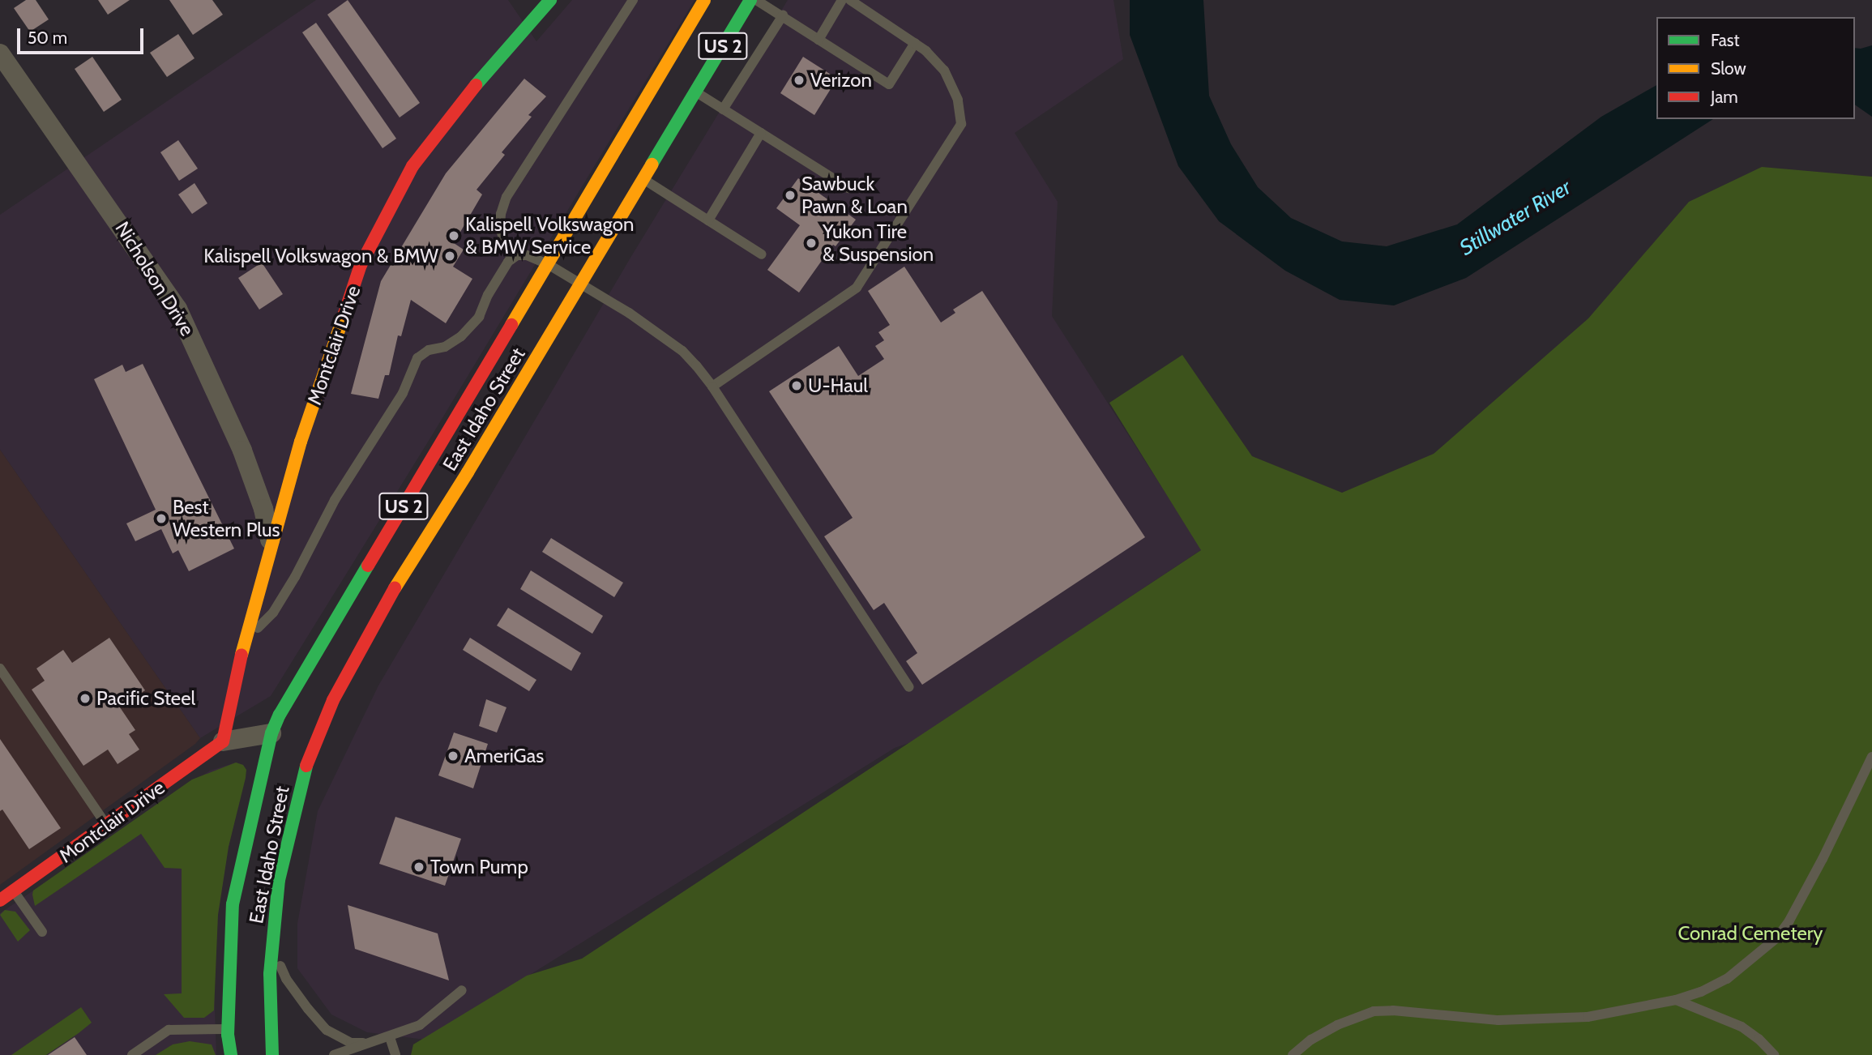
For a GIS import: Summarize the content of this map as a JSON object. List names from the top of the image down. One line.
{"streets":{"main road":["US 2","Montclair Drive","East Idaho Street"],"street":["Nicholson Drive"]},"crossings":[["Nicholson Drive","Montclair Drive"],["Montclair Drive","East Idaho Street"]],"water":["Stillwater River"],"parks":["Conrad Cemetery"],"places":["Verizon","Sawbuck Pawn & Loan","Kalispell Volkswagon & BMW Service","Yukon Tire & Suspension","Kalispell Volkswagon & BMW","U-Haul","Best Western Plus","Pacific Steel","AmeriGas","Town Pump"],"legend":["Fast","Slow","Jam"],"scale_bar":"50 m"}
